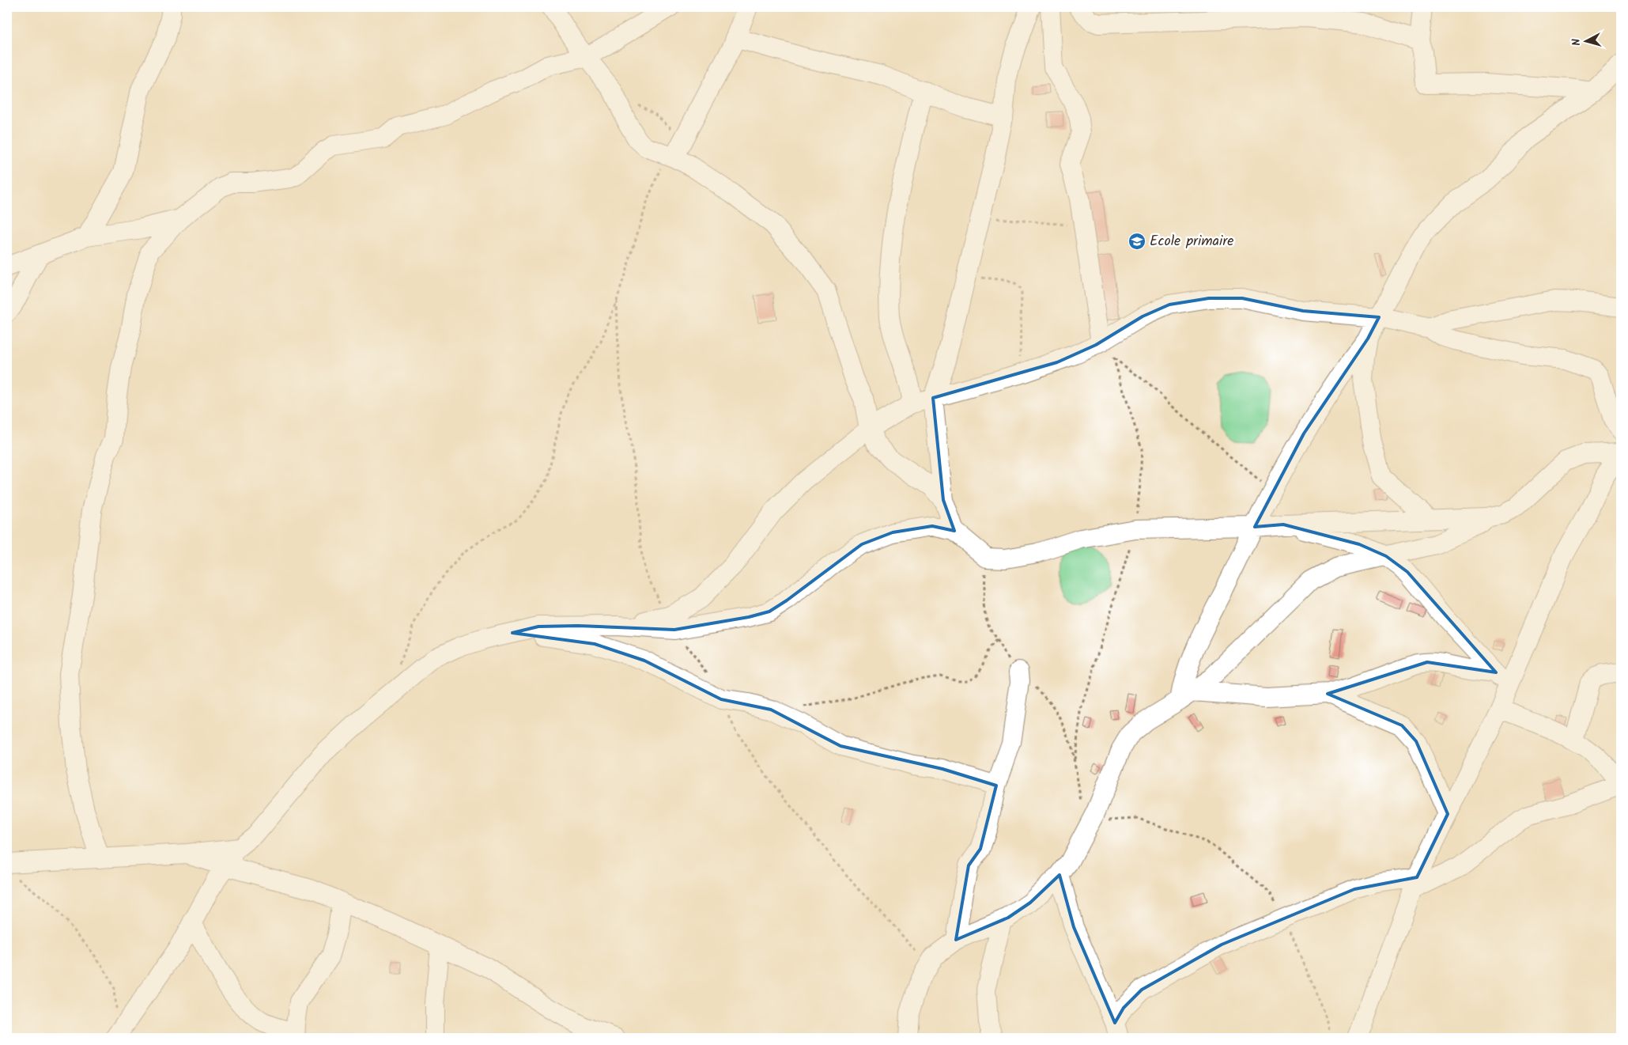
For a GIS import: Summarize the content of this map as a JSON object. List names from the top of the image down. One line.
{"places":{"school or university":["Ecole primaire"]},"north":"left"}
